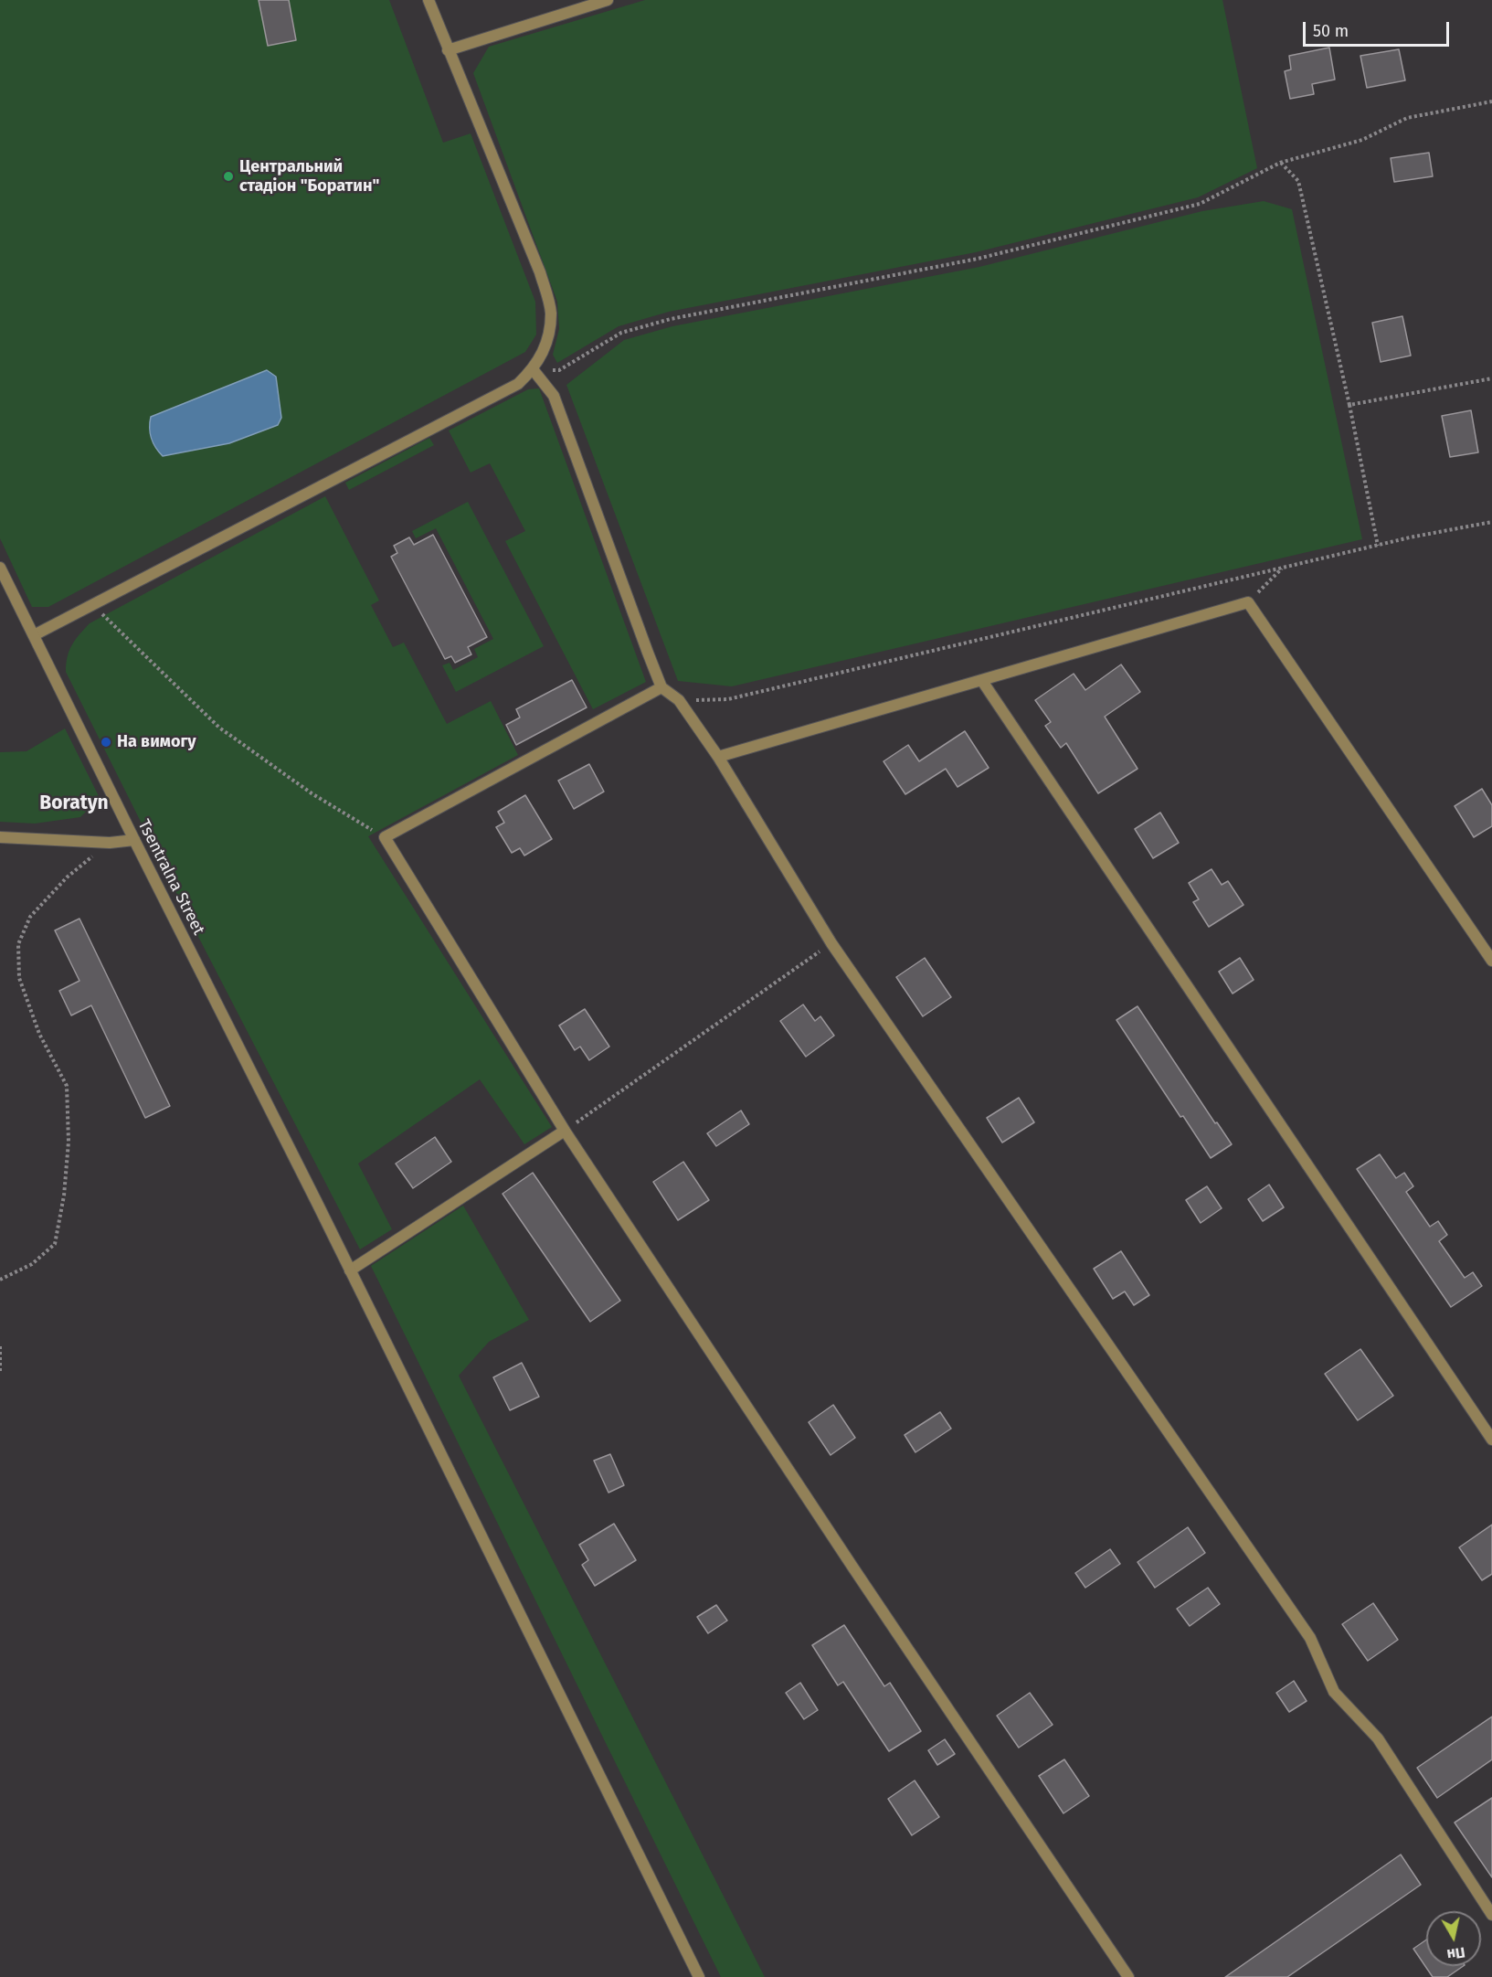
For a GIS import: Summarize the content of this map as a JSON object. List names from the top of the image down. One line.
{"streets":{"street":["Tsentralna Street"]},"districts":["Boratyn"],"places":["Центральний стадіон \"Боратин\"","На вимогу"],"scale_bar":"50 m","north":"bottom"}
